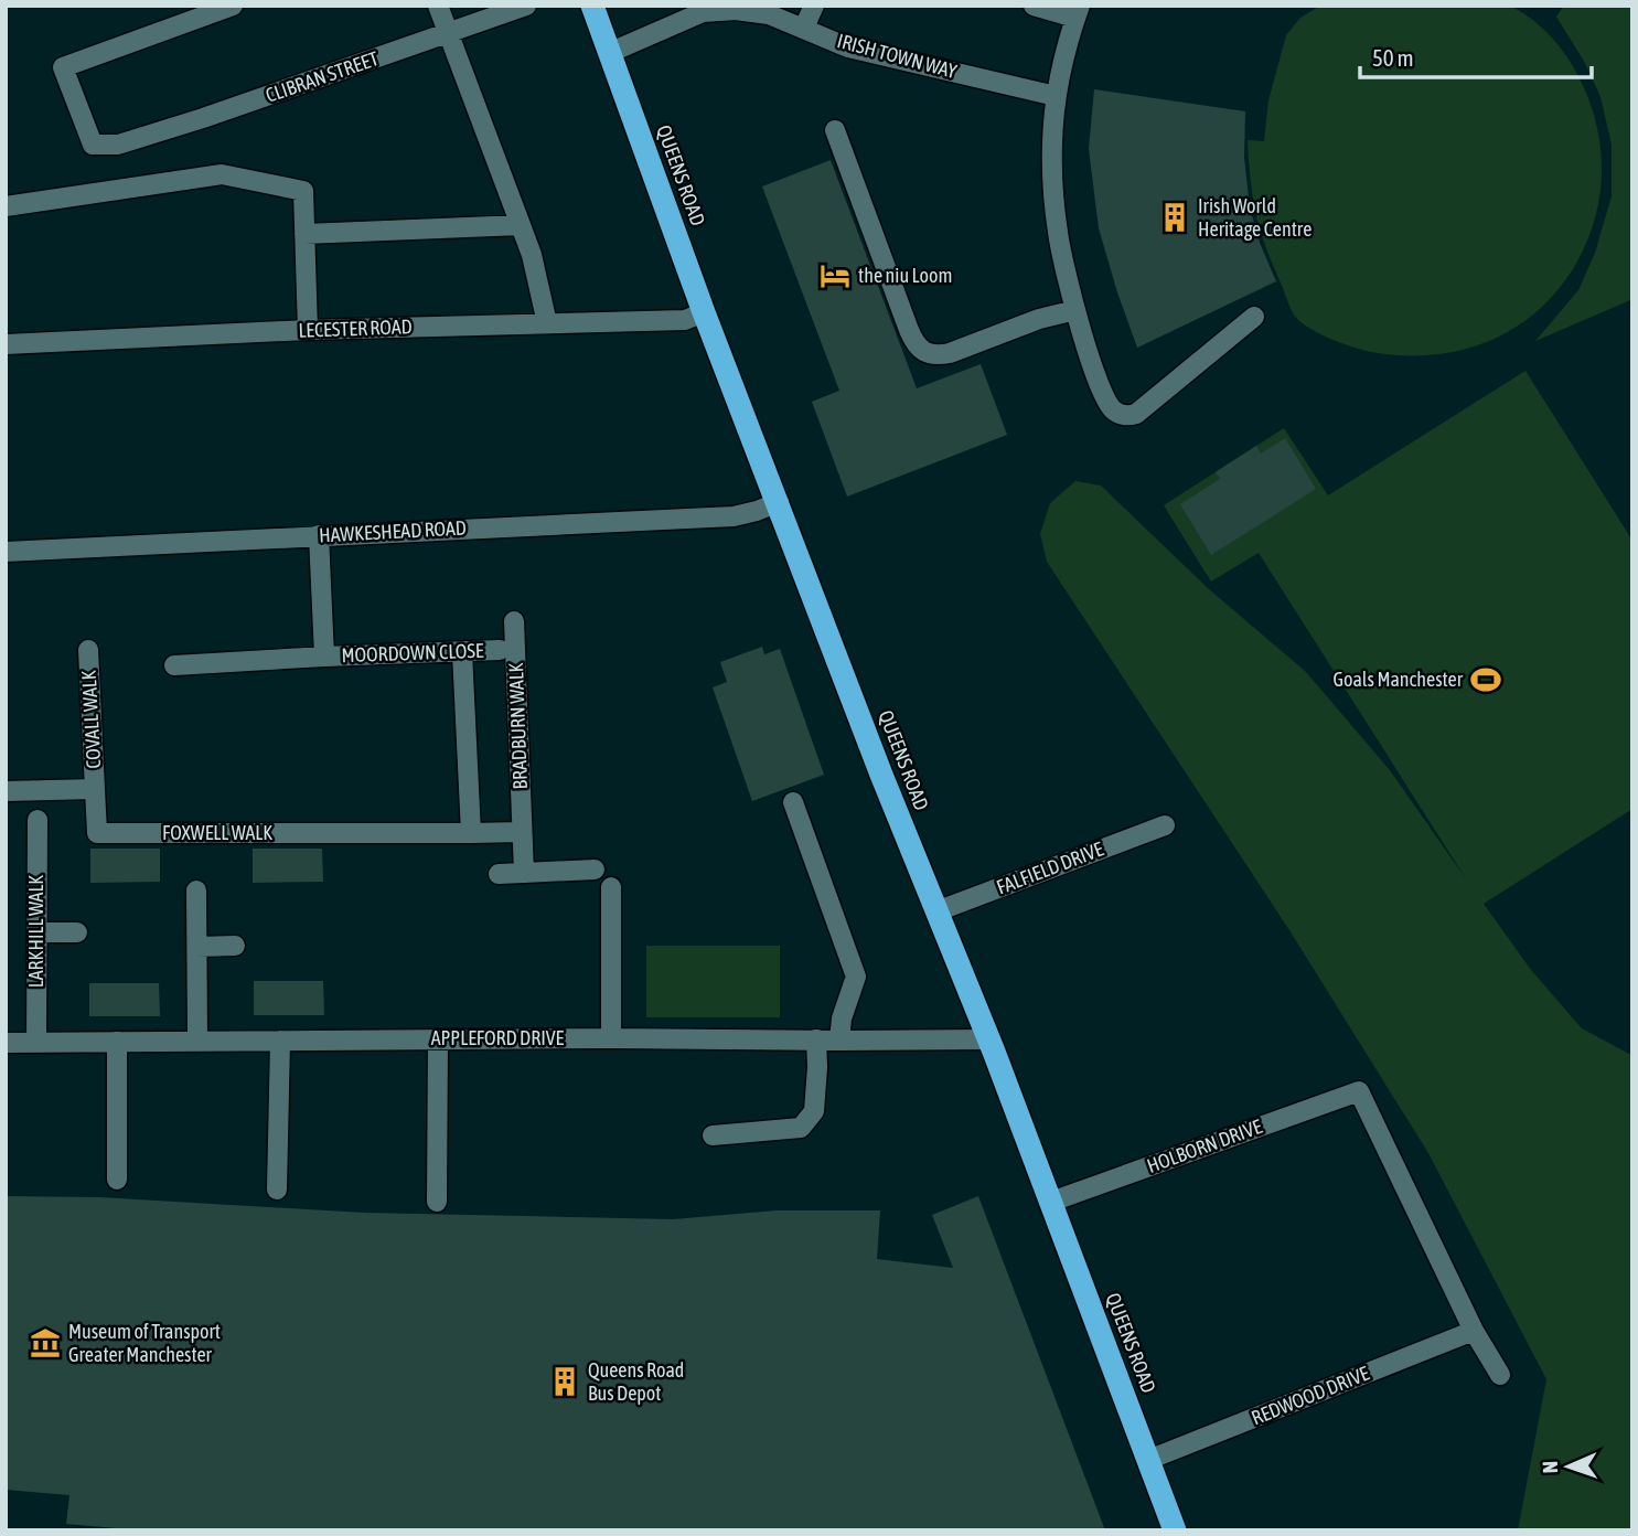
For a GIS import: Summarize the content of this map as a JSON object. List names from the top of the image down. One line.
{"streets":{"highway":["QUEENS ROAD"],"street":["IRISH TOWN WAY","CLIBRAN STREET","LECESTER ROAD","HAWKESHEAD ROAD","MOORDOWN CLOSE","COVALL WALK","BRADBURN WALK","FOXWELL WALK","FALFIELD DRIVE","LARKHILL WALK","APPLEFORD DRIVE","HOLBORN DRIVE","REDWOOD DRIVE"]},"crossings":[["IRISH TOWN WAY","QUEENS ROAD"],["QUEENS ROAD","LECESTER ROAD"],["QUEENS ROAD","HAWKESHEAD ROAD"],["QUEENS ROAD","FALFIELD DRIVE"],["QUEENS ROAD","APPLEFORD DRIVE"],["QUEENS ROAD","HOLBORN DRIVE"],["QUEENS ROAD","REDWOOD DRIVE"],["HAWKESHEAD ROAD","MOORDOWN CLOSE"],["COVALL WALK","FOXWELL WALK"],["BRADBURN WALK","FOXWELL WALK"],["LARKHILL WALK","APPLEFORD DRIVE"],["HOLBORN DRIVE","REDWOOD DRIVE"]],"places":{"building":["Irish World Heritage Centre","Queens Road Bus Depot"],"hotel":["the niu Loom"],"sports":["Goals Manchester"],"museum":["Museum of Transport Greater Manchester"]},"scale_bar":"50 m","north":"left"}
